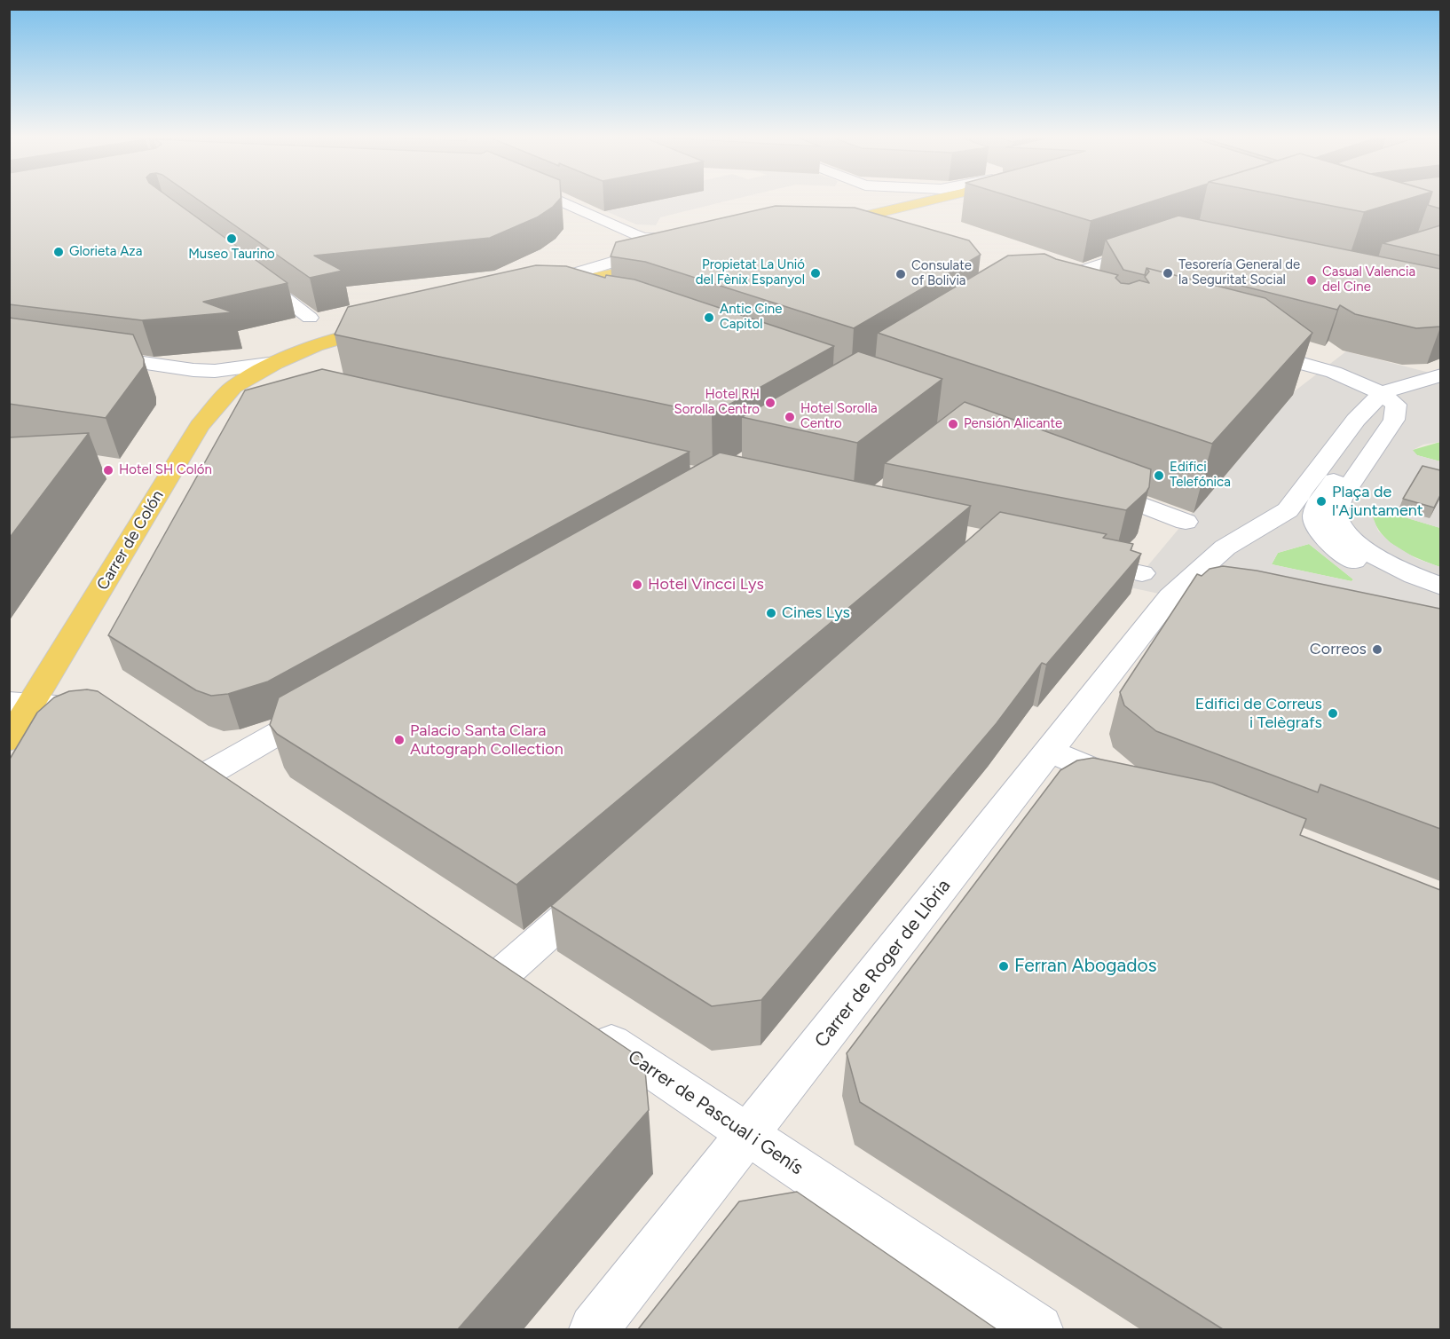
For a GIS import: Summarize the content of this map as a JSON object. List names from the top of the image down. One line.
{"streets":{"main road":["Carrer de Colón"],"street":["Carrer de Roger de Llòria","Carrer de Pascual i Genís"]},"crossings":[["Carrer de Roger de Llòria","Carrer de Pascual i Genís"]],"places":["Museo Taurino","Glorieta Aza","Propietat La Unió del Fènix Espanyol","Tesorería General de la Seguritat Social","Consulate of Bolivia","Casual Valencia del Cine","Antic Cine Capitol","Hotel RH Sorolla Centro","Hotel Sorolla Centro","Pensión Alicante","Hotel SH Colón","Edifici Telefónica","Plaça de l'Ajuntament","Hotel Vincci Lys","Cines Lys","Correos","Edifici de Correus i Telègrafs","Palacio Santa Clara Autograph Collection","Ferran Abogados"]}
